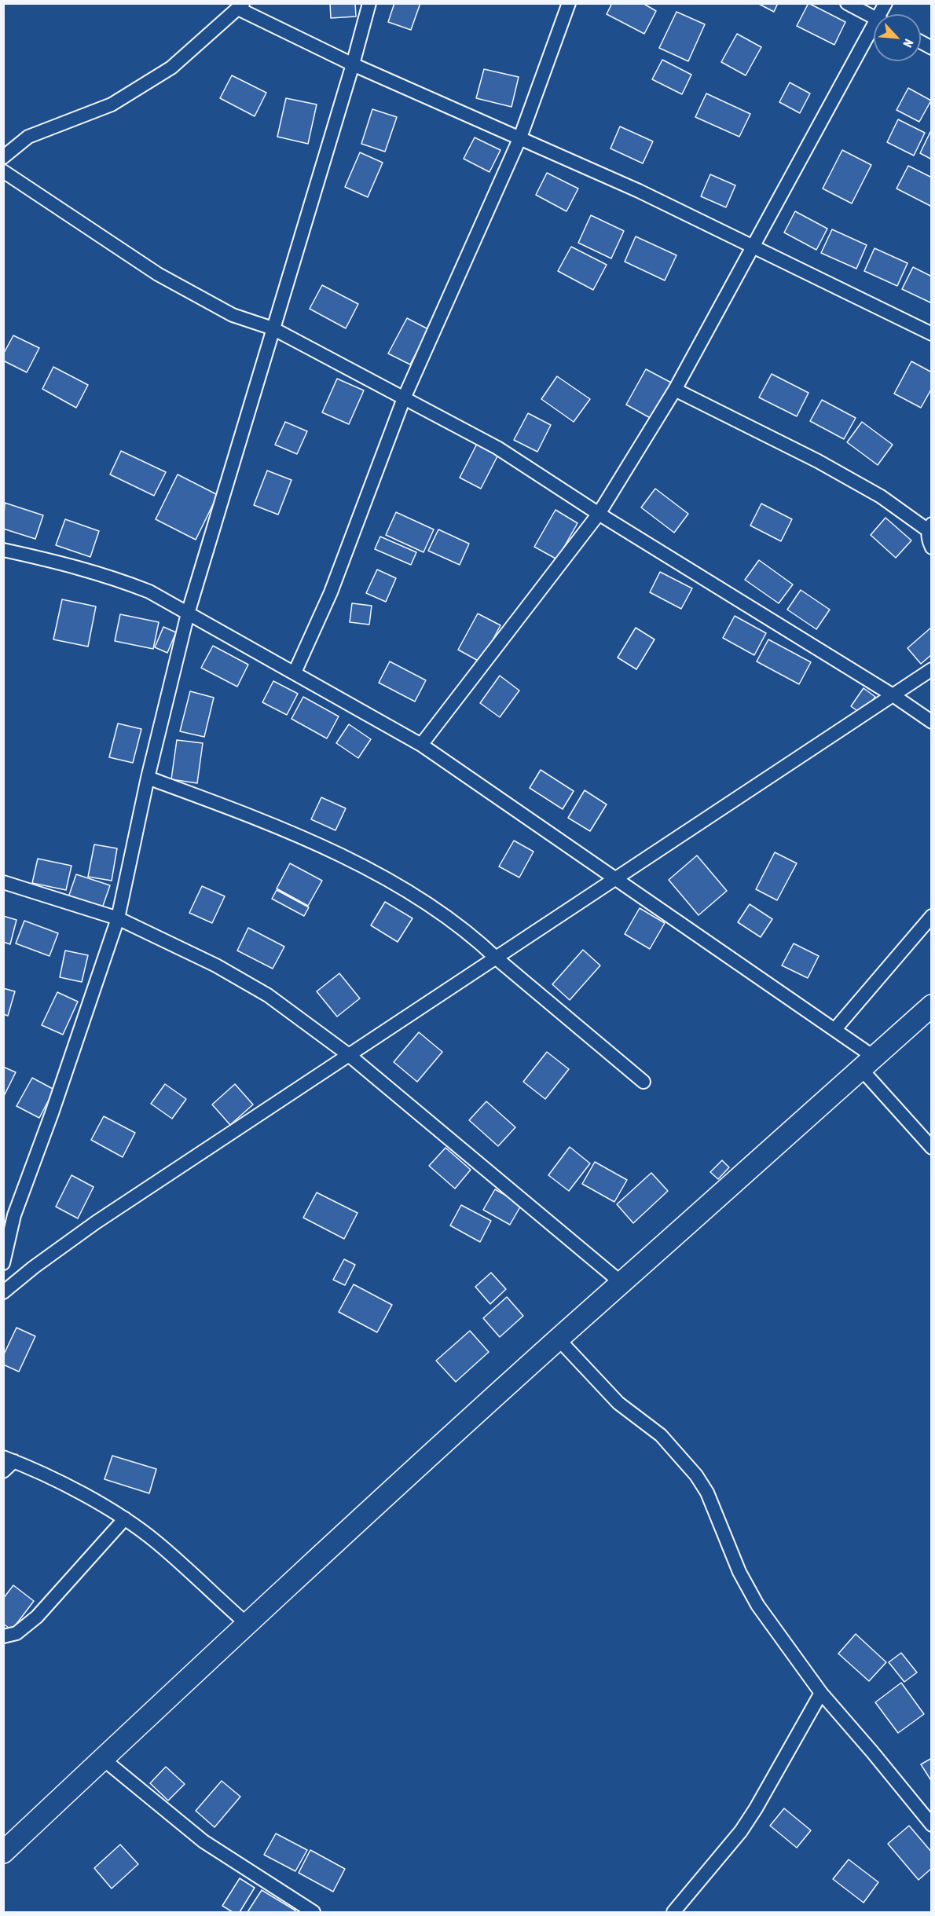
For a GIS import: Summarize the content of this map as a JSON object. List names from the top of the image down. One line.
{"north":"bottom right"}
